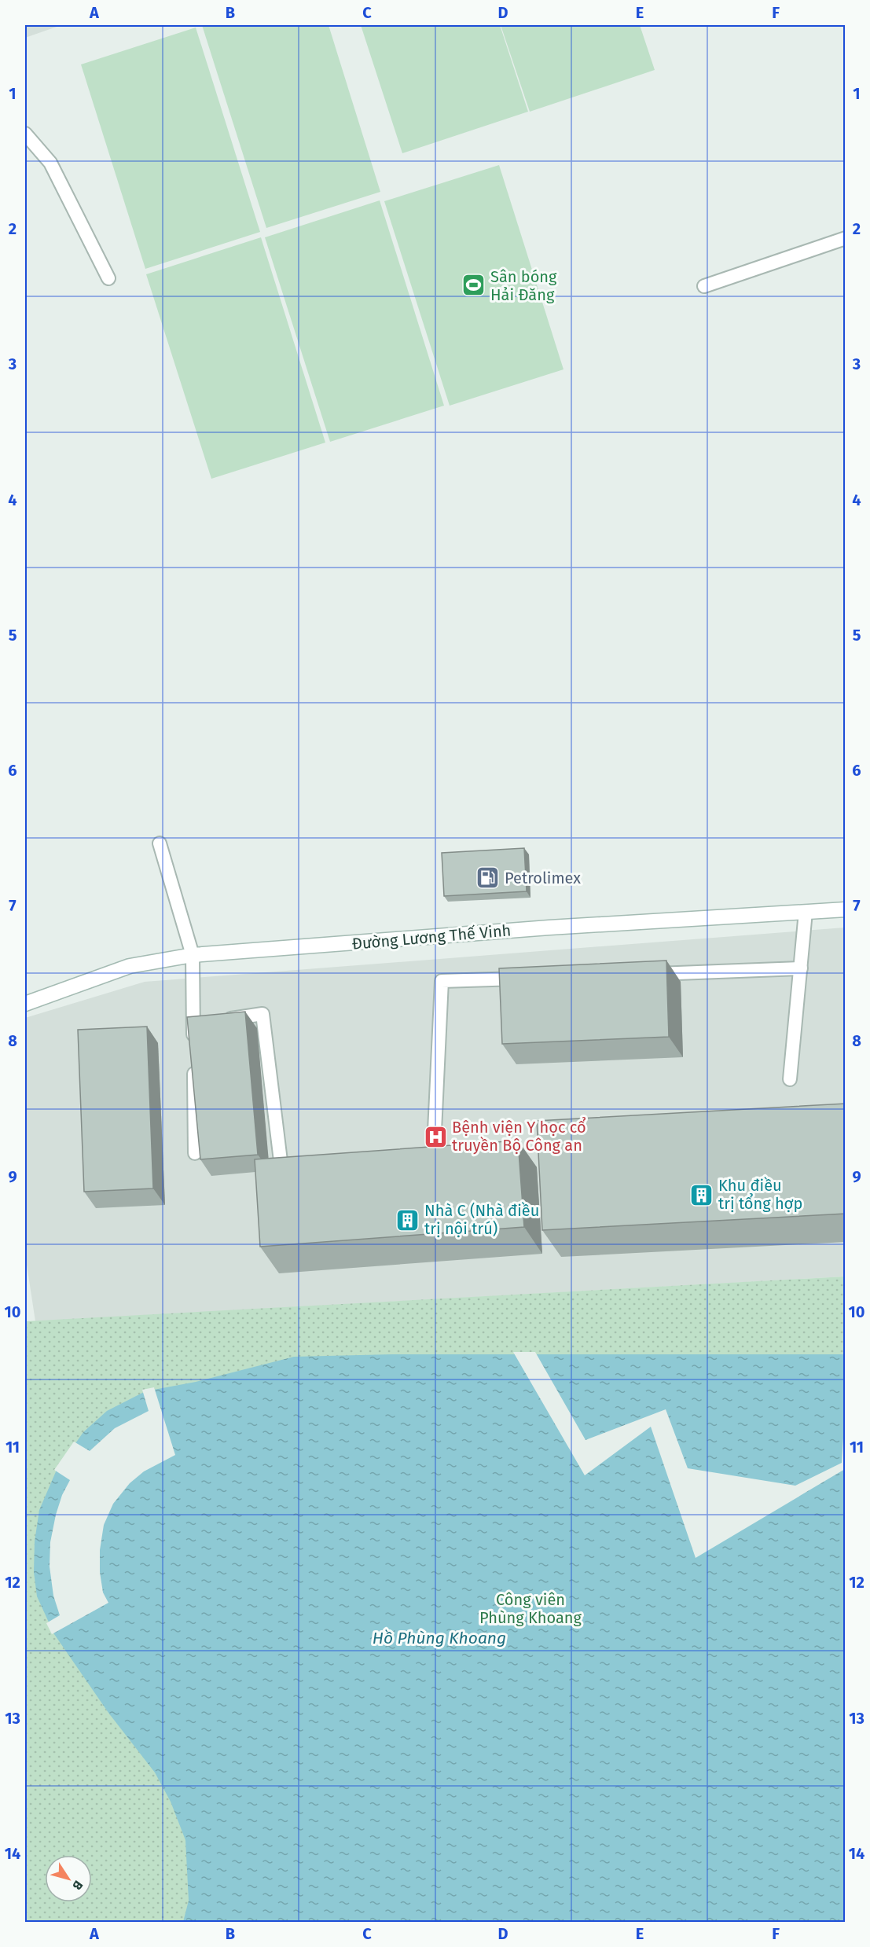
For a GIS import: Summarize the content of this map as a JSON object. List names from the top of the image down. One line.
{"streets":{"street":["Đường Lương Thế Vinh"]},"water":["Hồ Phùng Khoang"],"parks":["Công viên Phùng Khoang"],"places":{"sports":["Sân bóng Hải Đăng"],"fuel station":["Petrolimex"],"hospital":["Bệnh viện Y học cổ truyền Bộ Công an"],"building":["Khu điều trị tổng hợp","Nhà C (Nhà điều trị nội trú)"]},"north":"bottom right","grid":{"columns":["A","B","C","D","E","F"],"rows":["1","2","3","4","5","6","7","8","9","10","11","12","13","14"]}}
